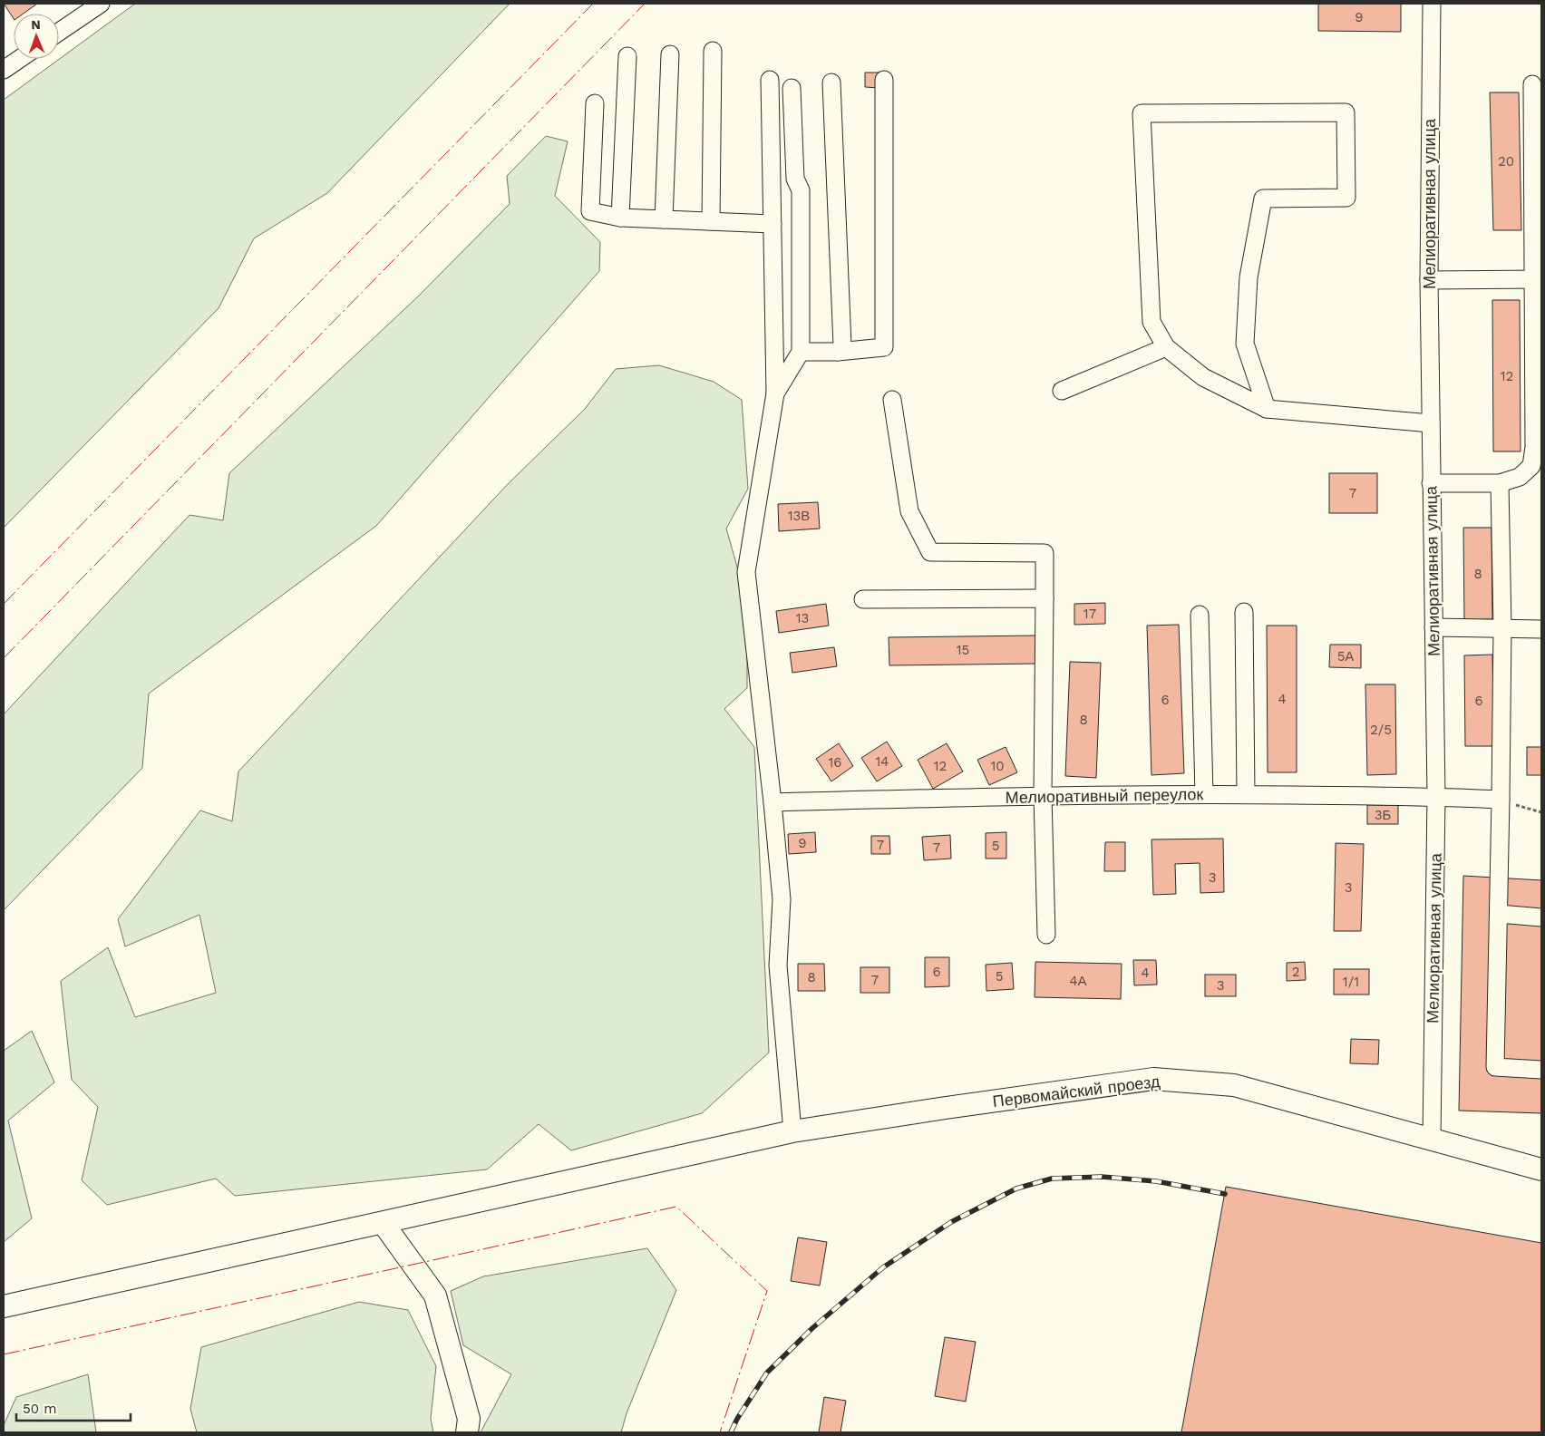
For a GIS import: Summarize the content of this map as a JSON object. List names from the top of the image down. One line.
{"streets":{"main road":["Первомайский проезд"],"street":["Мелиоративная улица","Мелиоративный переулок"]},"crossings":[["Мелиоративная улица","Мелиоративный переулок"],["Мелиоративная улица","Первомайский проезд"]],"house_numbers":["9","20","12","7","13В","8","17","13","15","5А","4","6","6","8","2/5","14","16","12","10","3Б","9","7","5","7","3","3","6","2","4","5","8","7","4А","1/1","3"],"scale_bar":"50 m","north":"top"}
